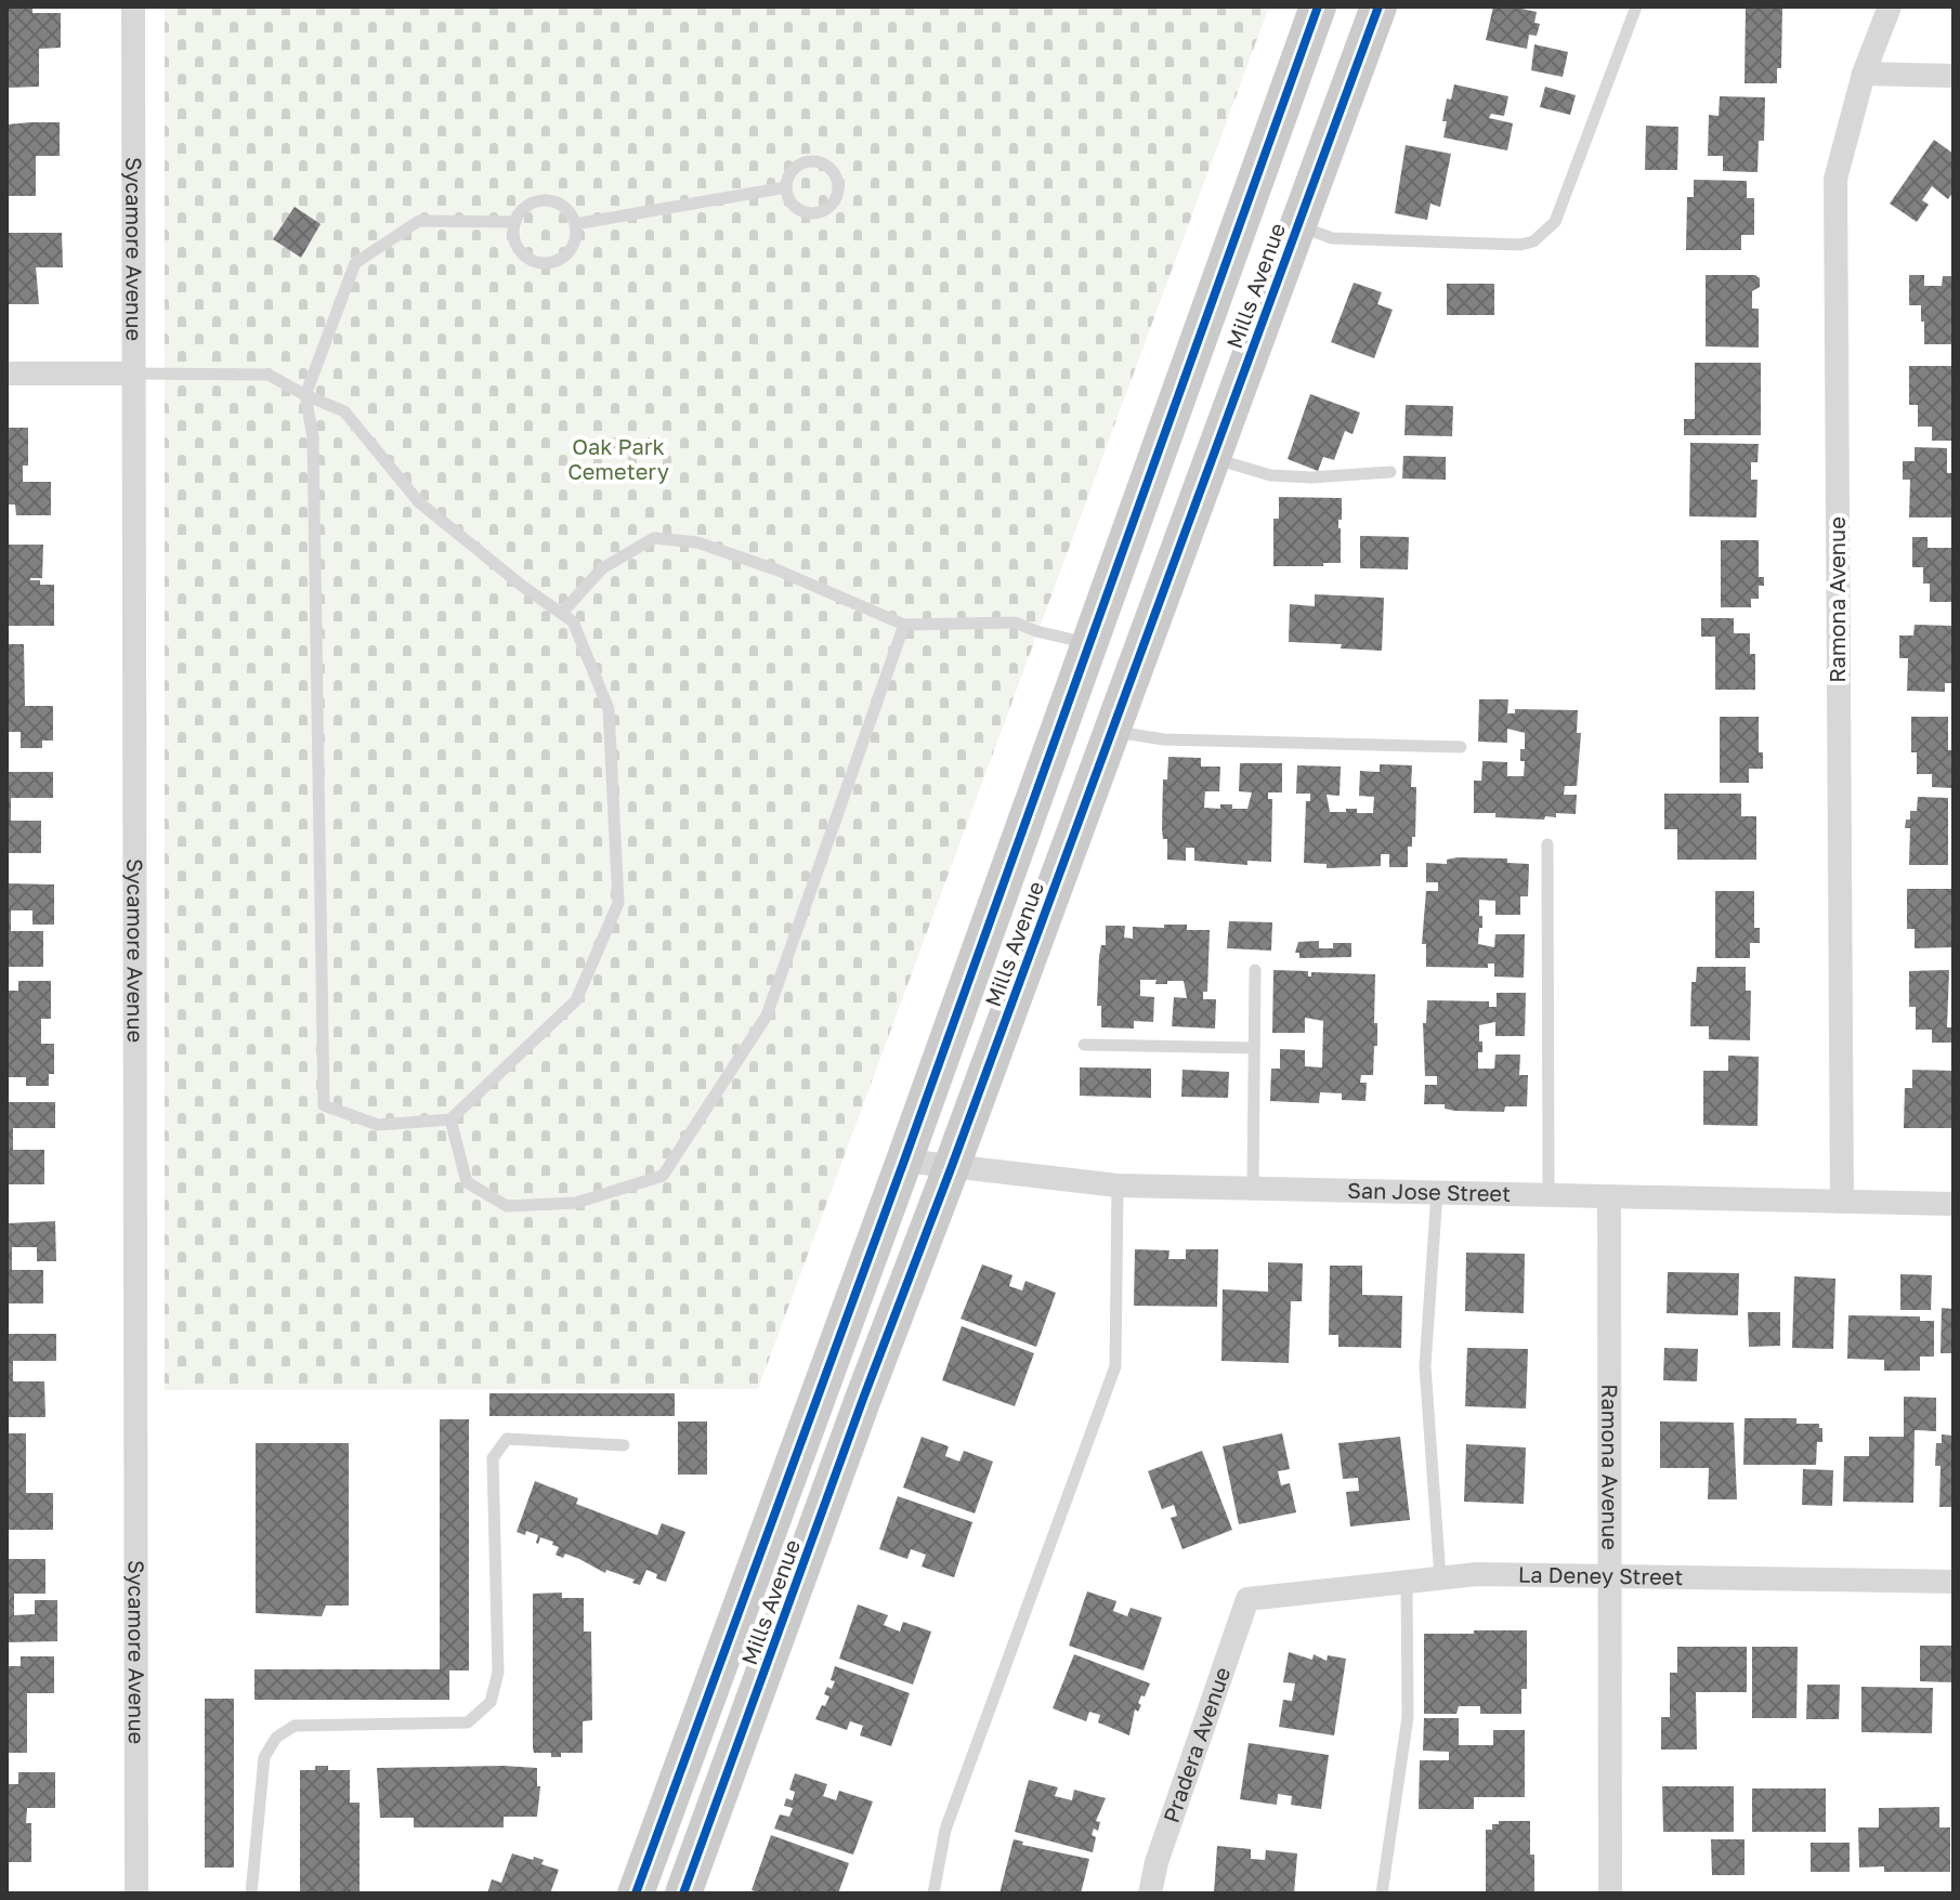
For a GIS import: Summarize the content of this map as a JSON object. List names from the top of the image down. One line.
{"streets":{"main road":["Mills Avenue"],"street":["Sycamore Avenue","Ramona Avenue","San Jose Street","La Deney Street","Pradera Avenue"]},"crossings":[["Mills Avenue","San Jose Street"],["Ramona Avenue","San Jose Street"],["Ramona Avenue","La Deney Street"],["La Deney Street","Pradera Avenue"]],"parks":["Oak Park Cemetery"]}
